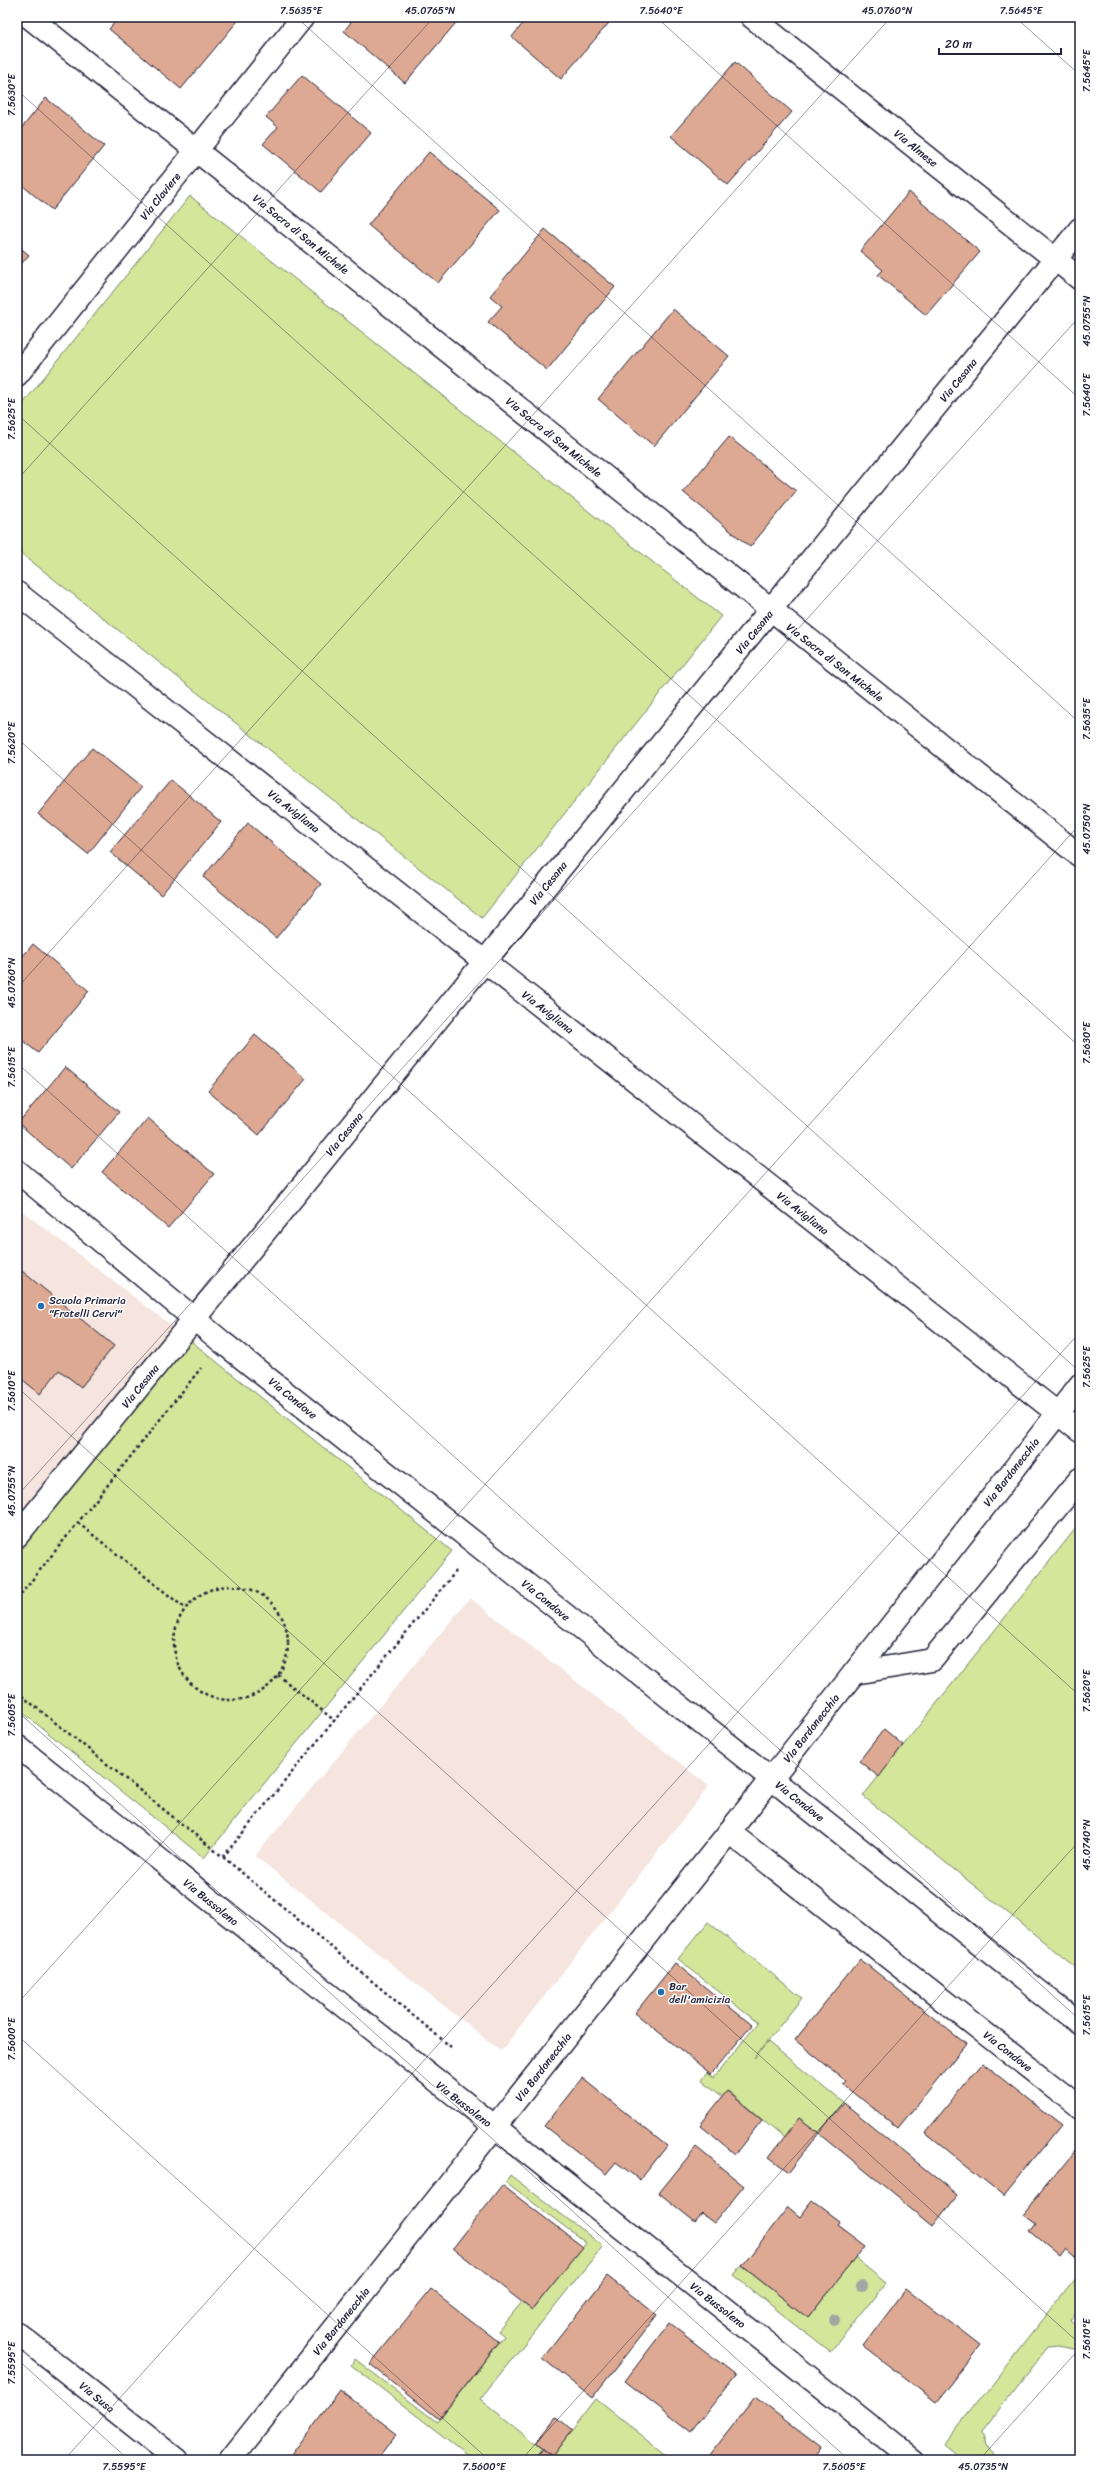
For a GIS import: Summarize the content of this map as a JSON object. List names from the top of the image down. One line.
{"streets":{"street":["Via Almese","Via Claviere","Via Sacra di San Michele","Via Cesana","Via Avigliana","Via Condove","Via Bardonecchia","Via Bussoleno","Via Susa"]},"crossings":[["Via Almese","Via Cesana"],["Via Claviere","Via Sacra di San Michele"],["Via Sacra di San Michele","Via Cesana"],["Via Cesana","Via Avigliana"],["Via Cesana","Via Condove"],["Via Avigliana","Via Bardonecchia"],["Via Condove","Via Bardonecchia"],["Via Bardonecchia","Via Bussoleno"]],"places":["Scuola Primaria \"Fratelli Cervi\"","Bar dell'amicizia"],"scale_bar":"20 m","coordinates":["7.5635°E","45.0765°N","7.5640°E","45.0760°N","7.5645°E","7.5630°E","45.0755°N","7.5625°E","7.5620°E","45.0750°N","7.5615°E","7.5610°E","7.5605°E","45.0740°N","7.5600°E","7.5595°E","45.0735°N"]}
